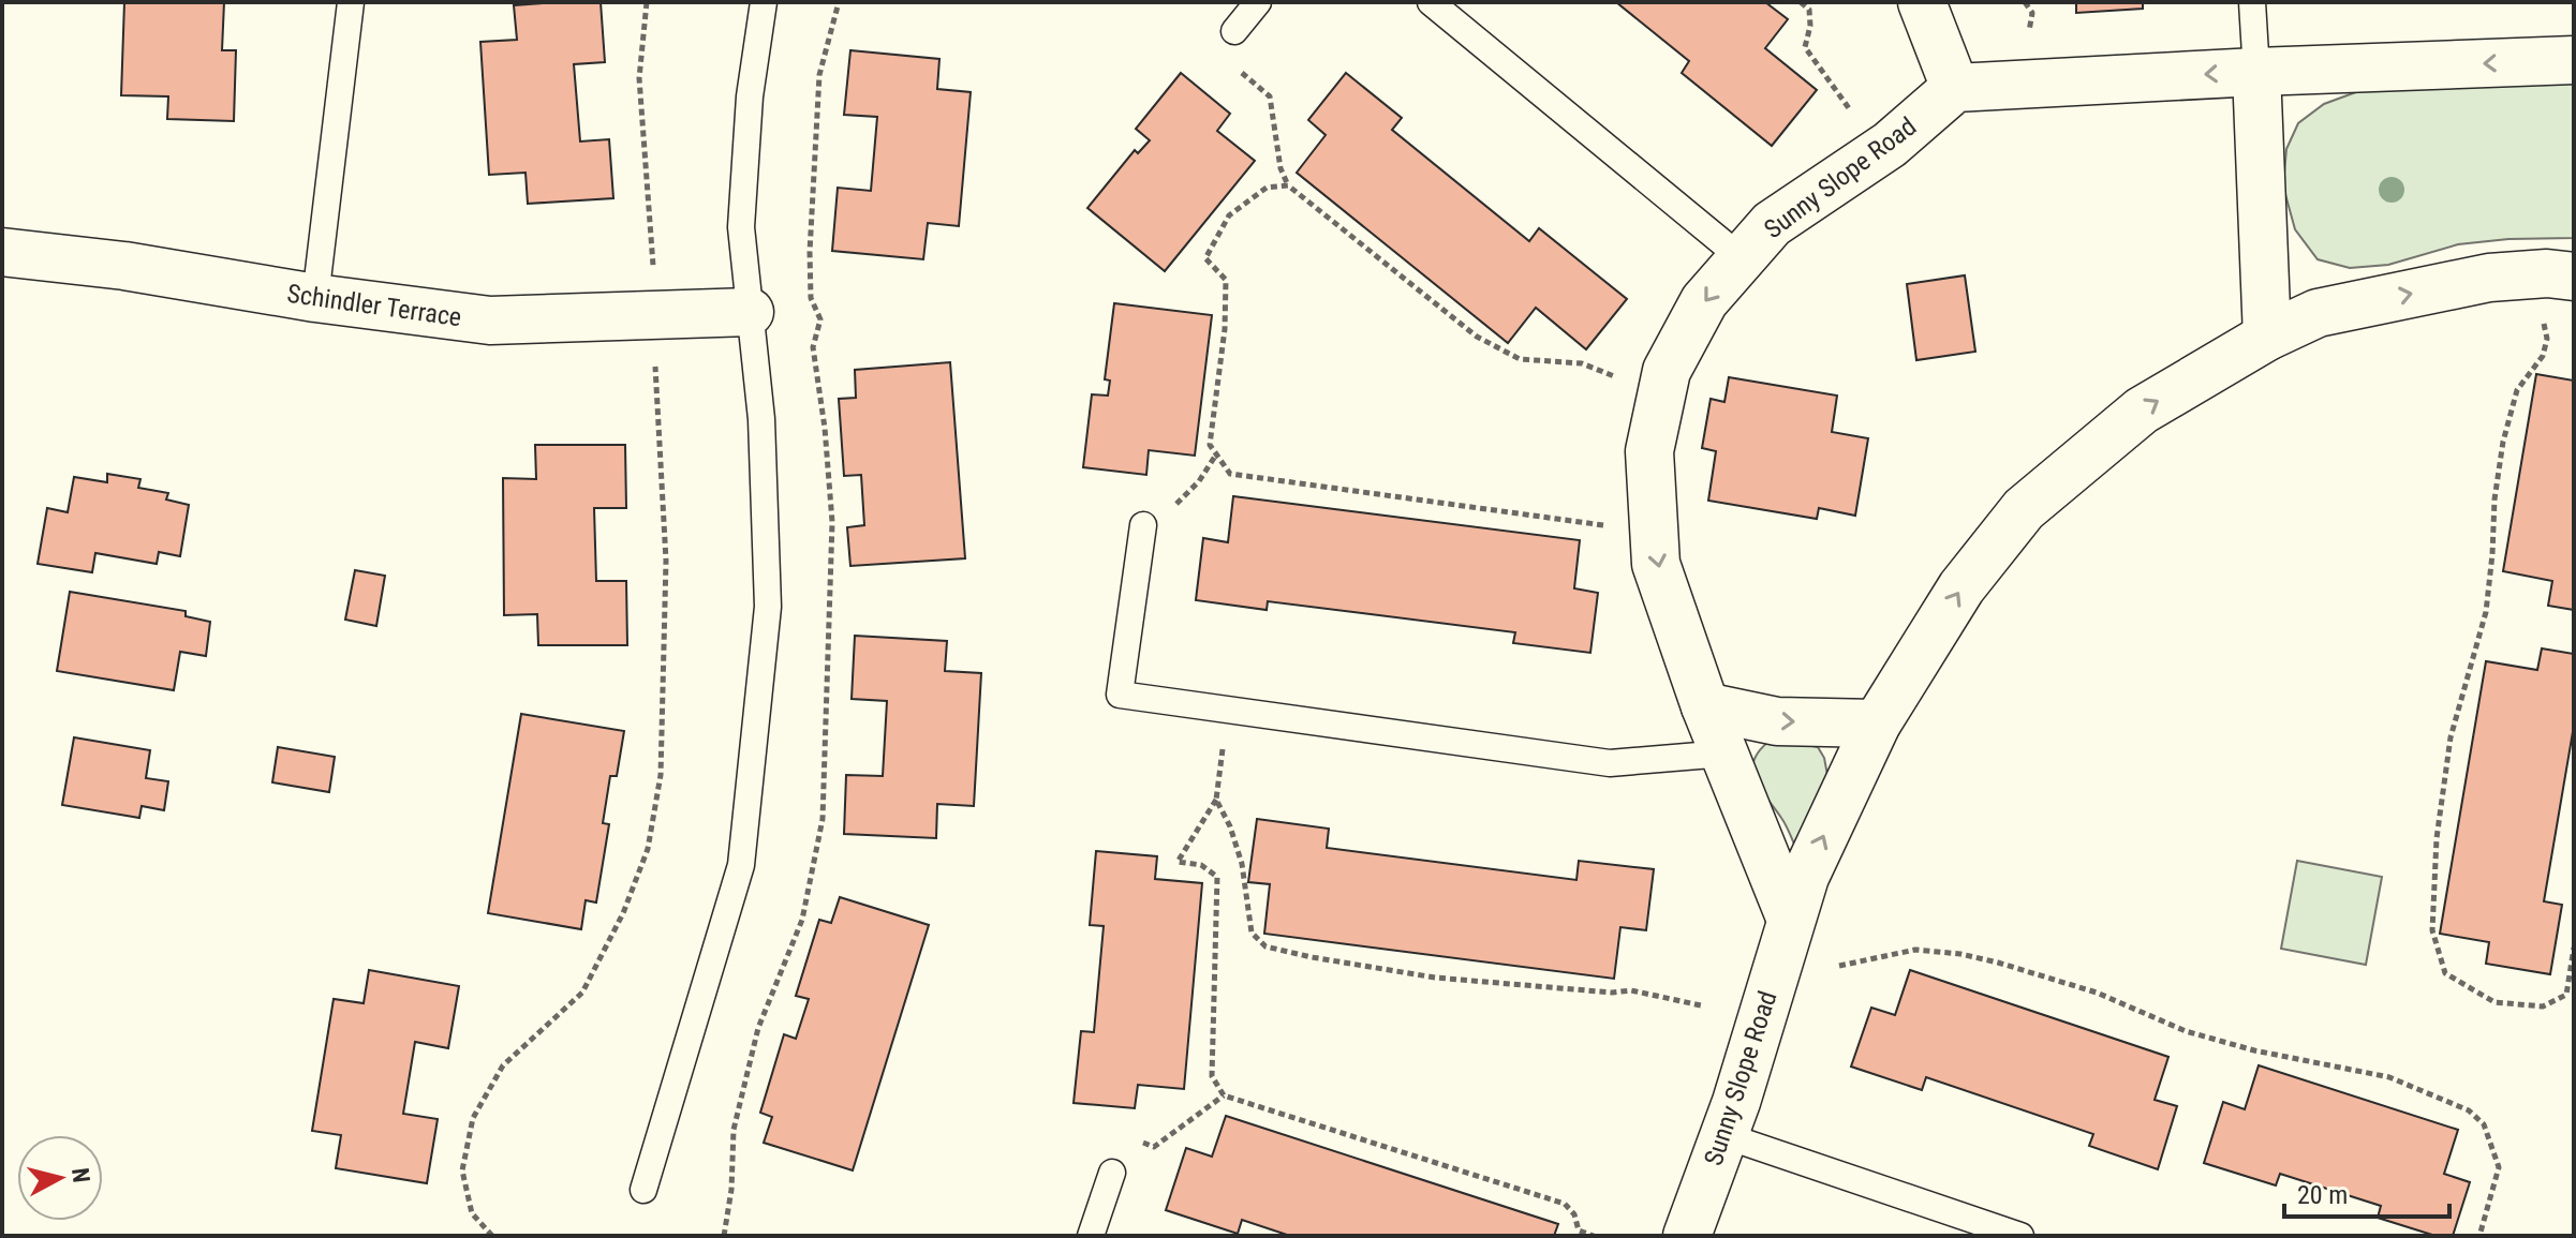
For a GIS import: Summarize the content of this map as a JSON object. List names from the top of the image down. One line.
{"streets":{"street":["Sunny Slope Road","Schindler Terrace"]},"scale_bar":"20 m","north":"right"}
